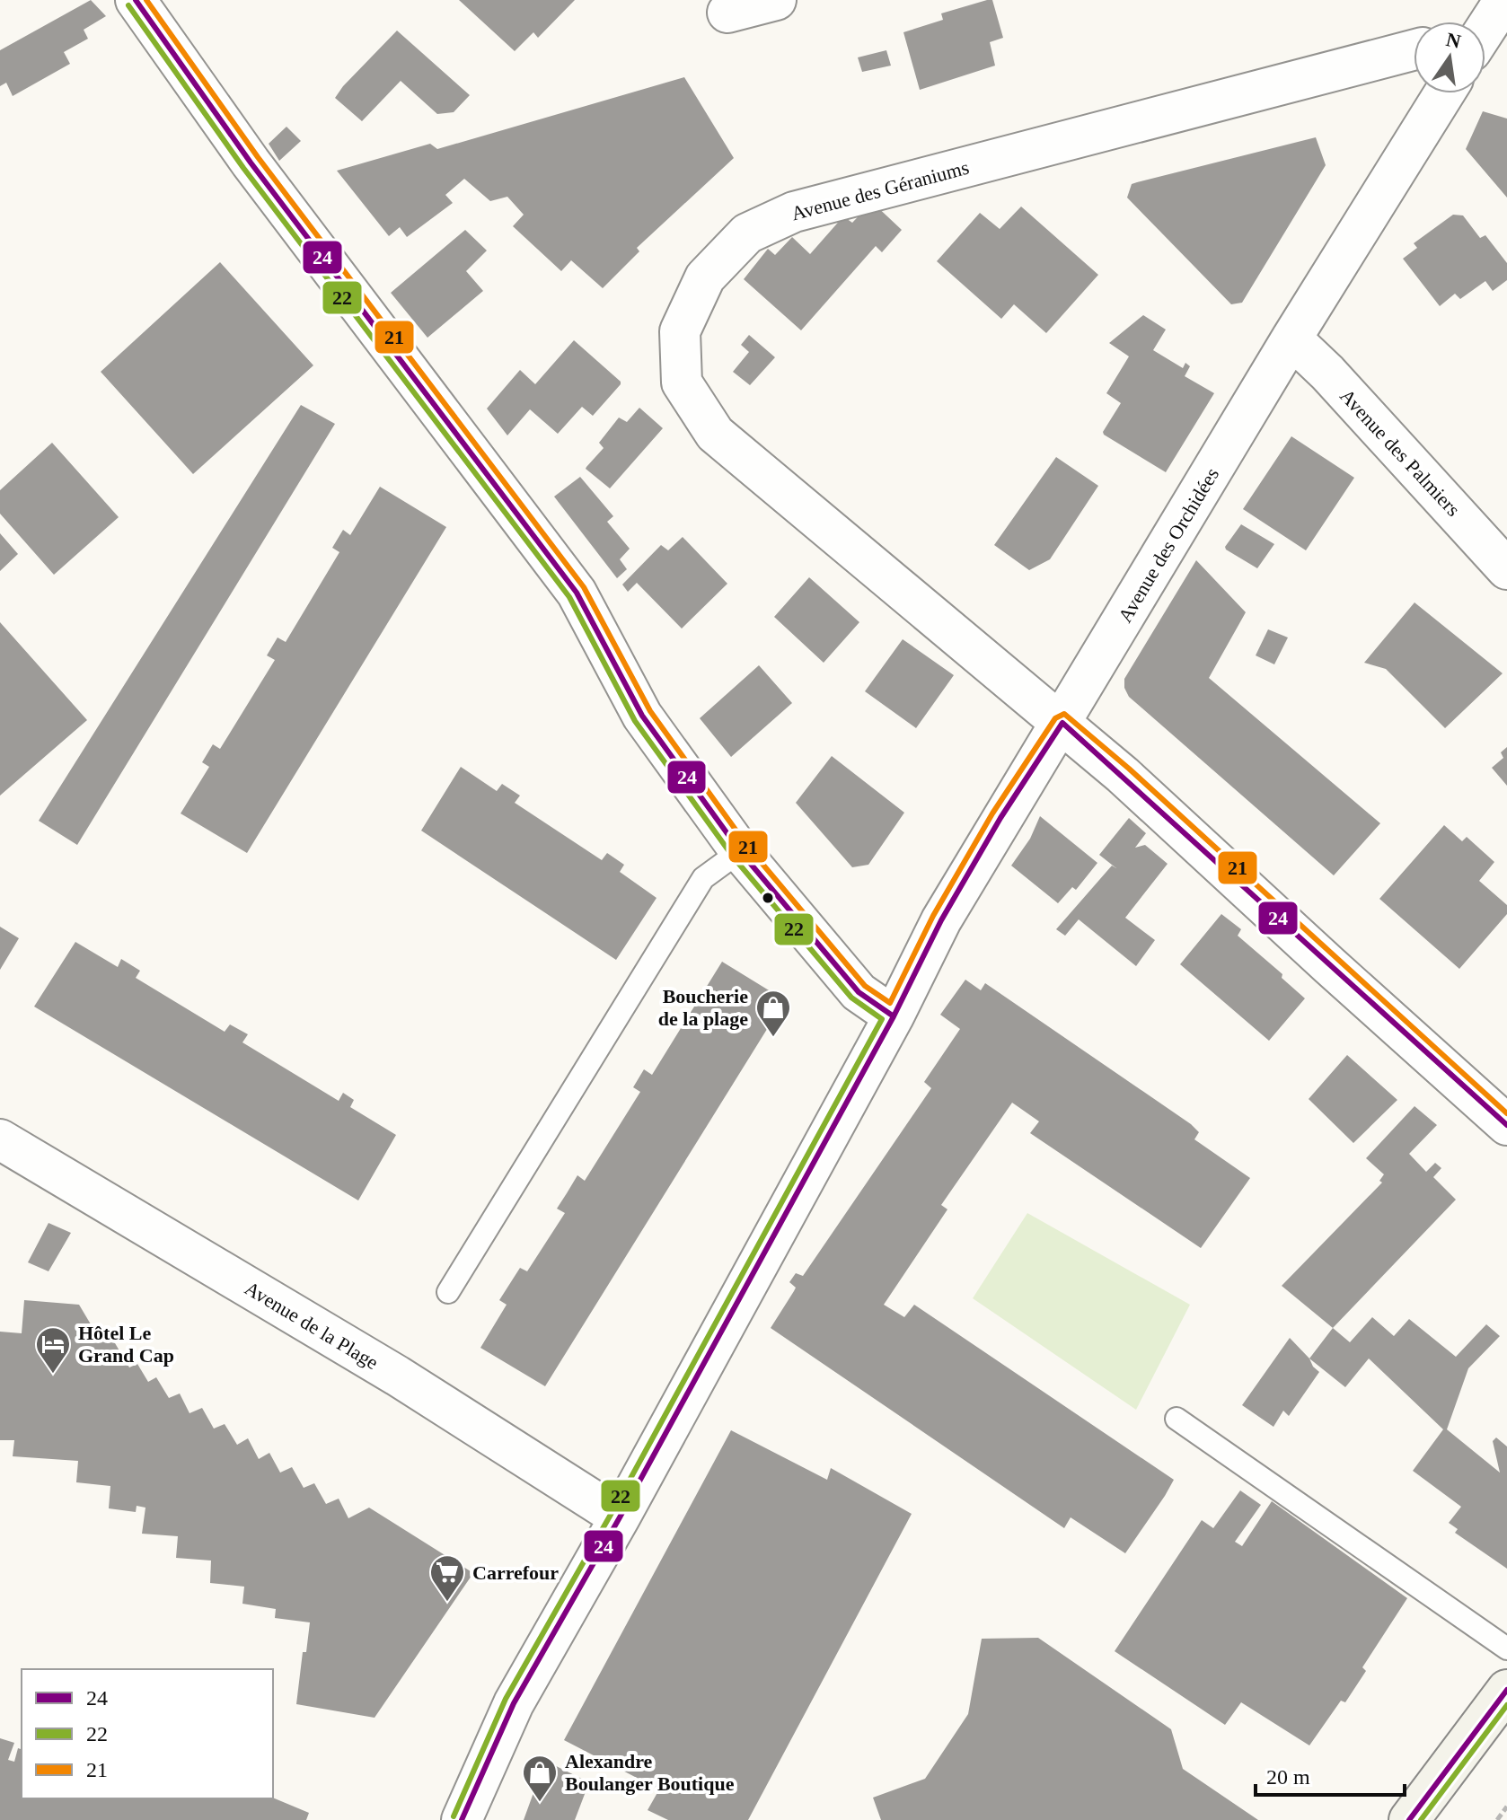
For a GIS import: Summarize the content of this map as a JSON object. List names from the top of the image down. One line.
{"streets":{"street":["Avenue des Géraniums","Avenue des Palmiers","Avenue des Orchidées","Avenue de la Plage"]},"crossings":[["Avenue des Géraniums","Avenue des Orchidées"],["Avenue des Palmiers","Avenue des Orchidées"]],"places":{"shop":["Boucherie de la plage","Alexandre Boulanger Boutique"],"hotel":["Hôtel Le Grand Cap"],"supermarket":["Carrefour"]},"lines":["transit line 24","transit line 21","transit line 22"],"legend":["24","22","21"],"scale_bar":"20 m","north":"top"}
